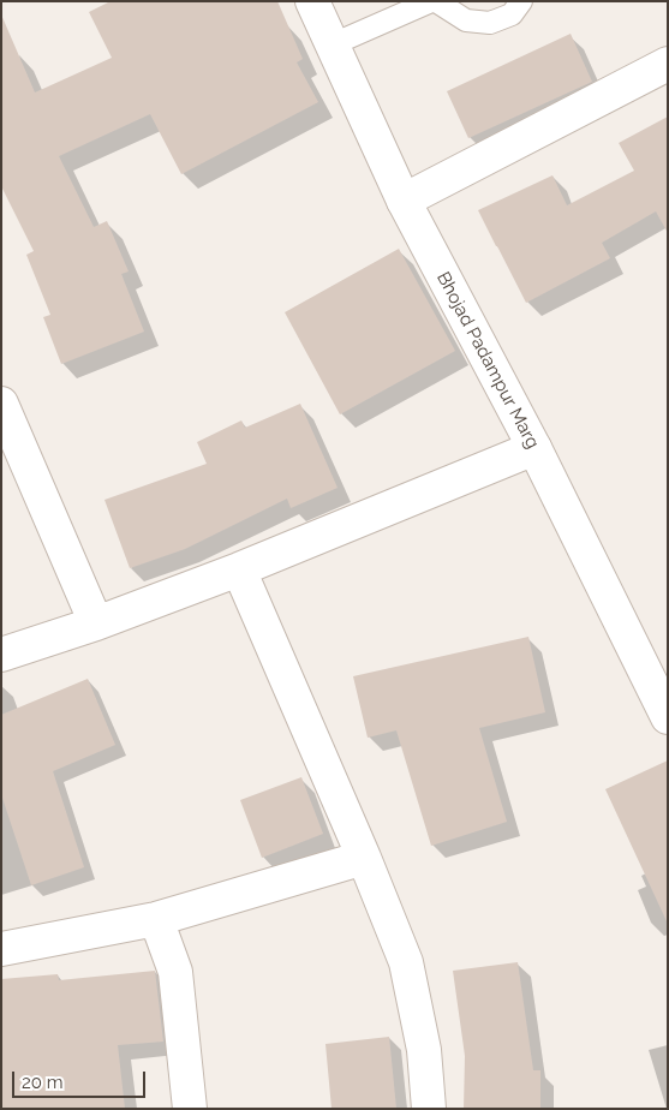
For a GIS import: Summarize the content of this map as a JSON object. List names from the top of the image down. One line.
{"streets":{"street":["Bhojad Padampur Marg"]},"scale_bar":"20 m"}
